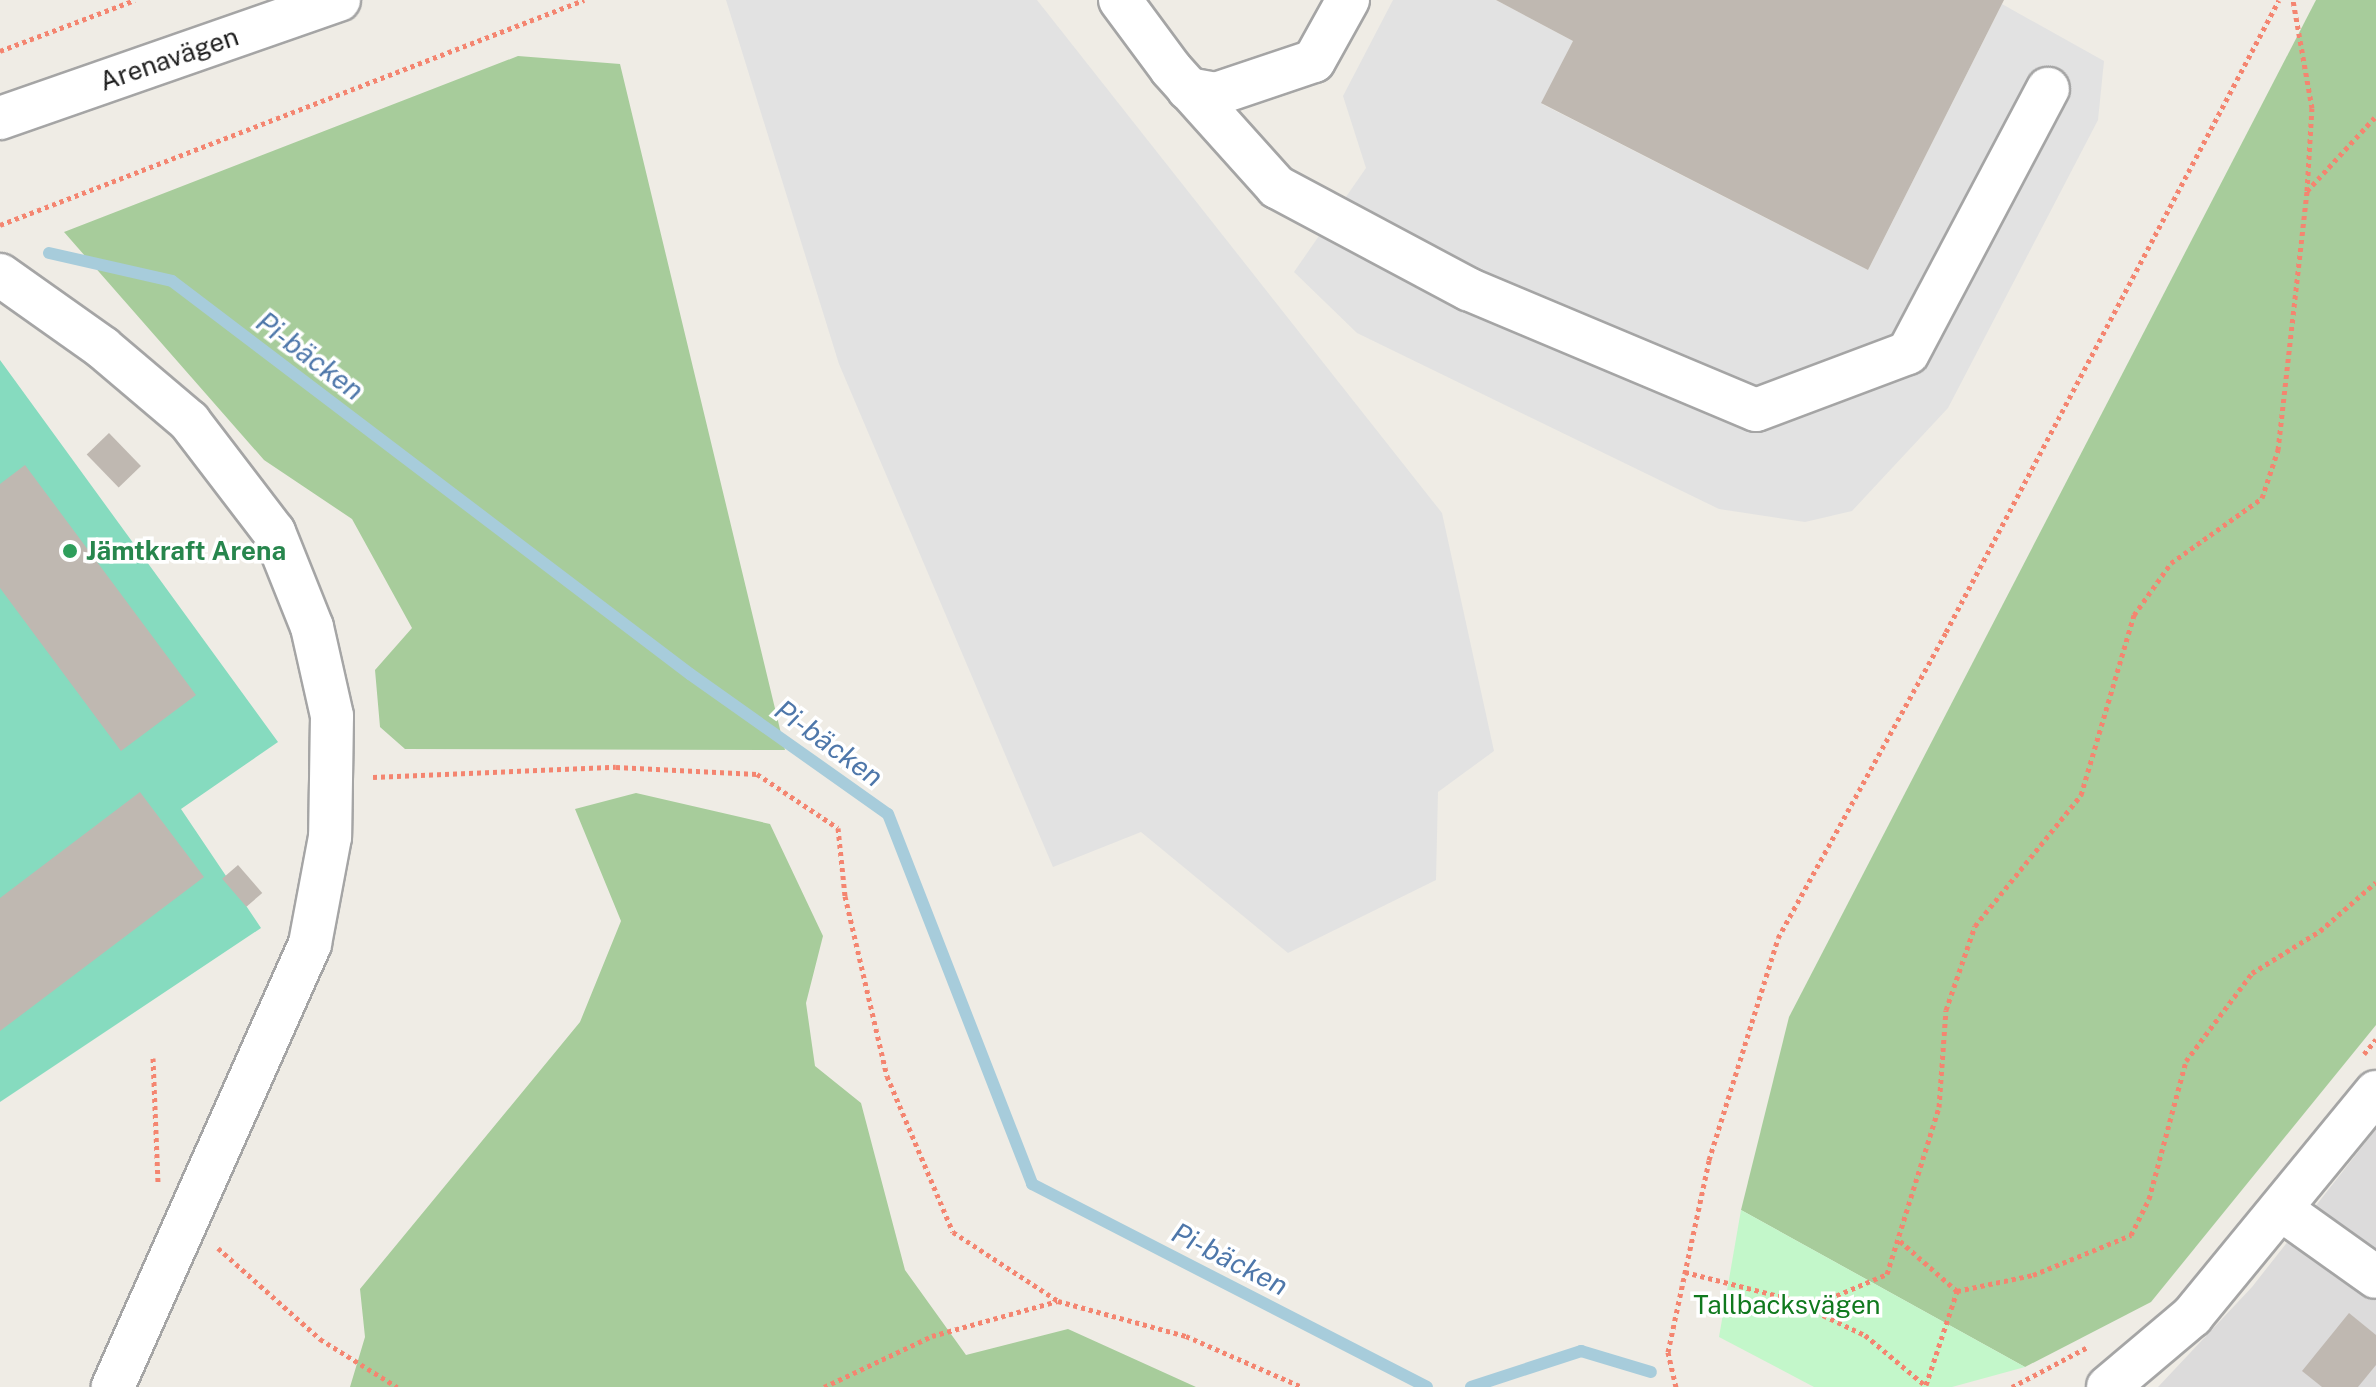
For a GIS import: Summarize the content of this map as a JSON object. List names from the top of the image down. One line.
{"streets":{"street":["Arenavägen"]},"water":["Pi-bäcken"],"parks":["Tallbacksvägen"],"places":["Jämtkraft Arena"]}
